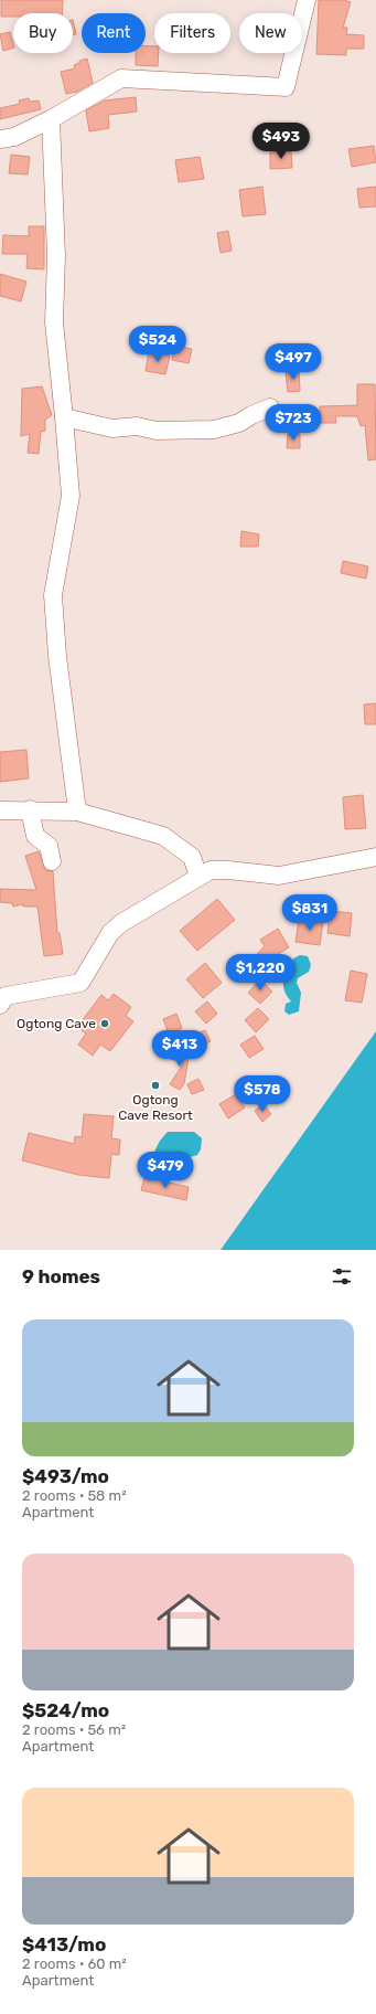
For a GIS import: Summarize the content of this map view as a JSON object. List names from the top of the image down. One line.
{"places":["Ogtong Cave","Ogtong Cave Resort"],"page":{"chip":["Buy","Rent","Filters","New"],"price":["$493","$524","$497","$723","$831","$1,220","$413","$578","$479"],"heading":"9 homes","list":[{"name":"$493/mo","note":"2 rooms · 58 m² · Apartment"},{"name":"$524/mo","note":"2 rooms · 56 m² · Apartment"},{"name":"$413/mo","note":"2 rooms · 60 m² · Apartment"}]}}
